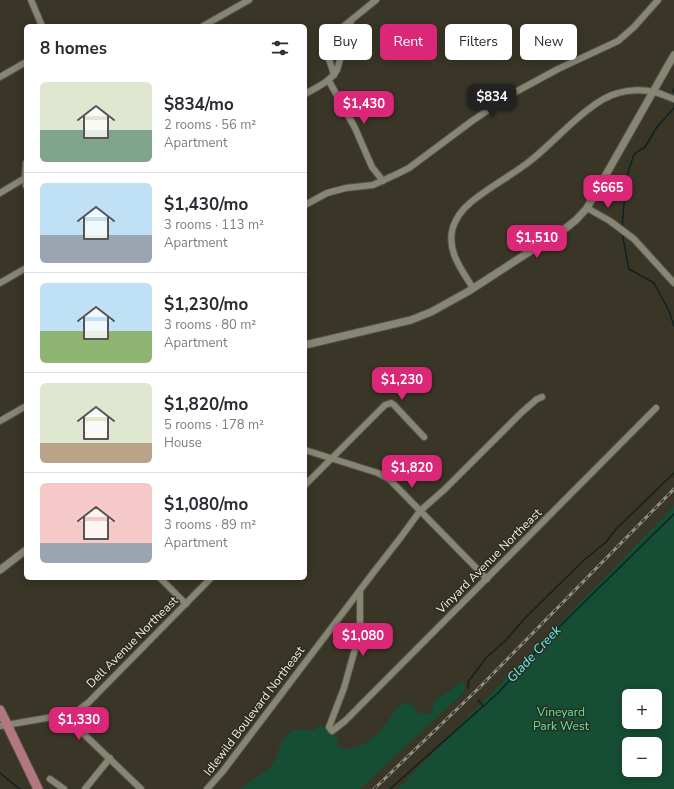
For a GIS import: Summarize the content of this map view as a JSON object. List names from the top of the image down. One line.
{"streets":{"street":["Vinyard Avenue Northeast","Dell Avenue Northeast","Idlewild Boulevard Northeast"]},"crossings":[["Vinyard Avenue Northeast","Idlewild Boulevard Northeast"]],"water":["Glade Creek"],"parks":["Vineyard Park West"],"page":{"chip":["Buy","Rent","Filters","New"],"heading":"8 homes","list":[{"name":"$834/mo","note":"2 rooms · 56 m² · Apartment"},{"name":"$1,430/mo","note":"3 rooms · 113 m² · Apartment"},{"name":"$1,230/mo","note":"3 rooms · 80 m² · Apartment"},{"name":"$1,820/mo","note":"5 rooms · 178 m² · House"},{"name":"$1,080/mo","note":"3 rooms · 89 m² · Apartment"}],"price":["$834","$1,430","$665","$1,510","$1,230","$1,820","$1,080","$1,330"],"map_buttons":["+","−"]}}
